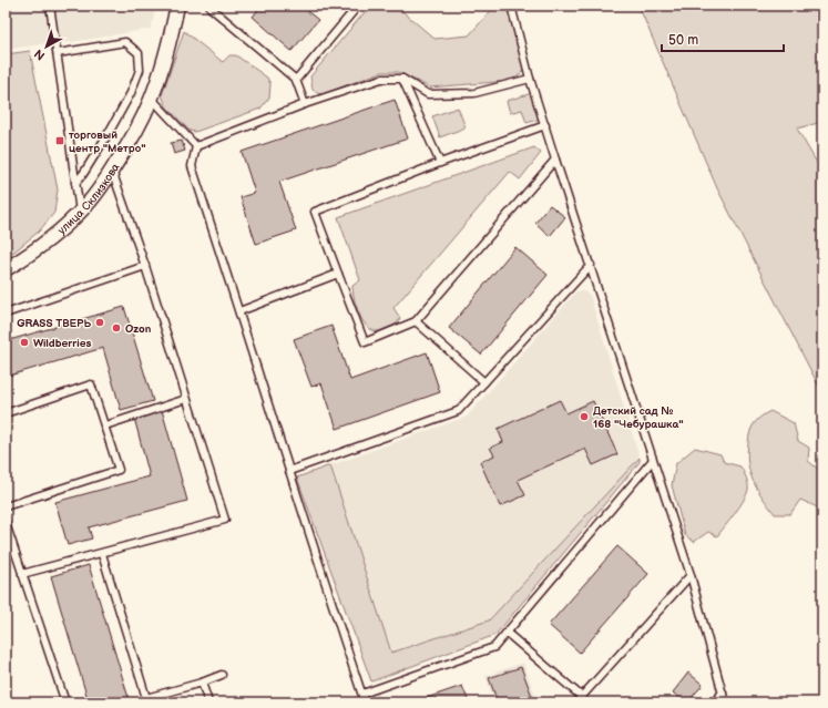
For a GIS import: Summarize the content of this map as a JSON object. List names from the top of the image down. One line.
{"streets":{"street":["улица Склизкова"]},"places":{"transit":["торговый центр \"Метро\""],"other":["GRASS ТВЕРЬ","Ozon","Wildberries","Детский сад № 168 \"Чебурашка\""]},"scale_bar":"50 m","north":"bottom left"}
